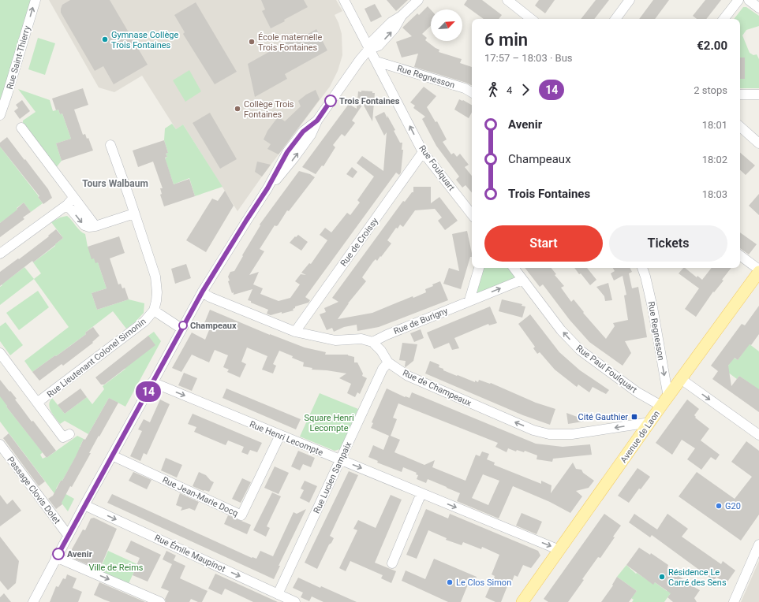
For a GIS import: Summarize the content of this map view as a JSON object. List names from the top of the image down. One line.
{"streets":{"main road":["Avenue de Laon"],"street":["Rue Saint-Thierry","Rue Regnesson","Rue Foulquart","Rue de Croissy","Rue de Burigny","Rue Lieutenant Colonel Simonin","Rue Paul Foulquart","Rue de Champeaux","Rue Henri Lecompte","Rue Lucien Sampaix","Passage Clovis Dolet","Rue Jean-Marie Docq","Rue Émile Maupinot"]},"crossings":[["Rue Regnesson","Rue Foulquart"],["Rue Regnesson","Rue Paul Foulquart"],["Rue Regnesson","Avenue de Laon"],["Rue Foulquart","Rue de Croissy"],["Rue de Burigny","Rue Paul Foulquart"],["Rue de Burigny","Rue de Champeaux"],["Rue Paul Foulquart","Avenue de Laon"],["Rue de Champeaux","Avenue de Laon"],["Rue de Champeaux","Rue Lucien Sampaix"],["Avenue de Laon","Rue Henri Lecompte"],["Rue Henri Lecompte","Rue Lucien Sampaix"],["Rue Henri Lecompte","Rue Jean-Marie Docq"],["Rue Lucien Sampaix","Rue Émile Maupinot"]],"one_way":["Rue Saint-Thierry","Rue Regnesson","Rue Foulquart","Rue Paul Foulquart","Rue de Champeaux","Rue Henri Lecompte"],"districts":["Tours Walbaum"],"parks":["Square Henri Lecompte","Ville de Reims"],"places":{"other":["Gymnase Collège Trois Fontaines","École maternelle Trois Fontaines","Trois Fontaines","Collège Trois Fontaines","Champeaux","G20","Avenir","Résidence Le Carré des Sens","Le Clos Simon"],"transit":["Cité Gauthier"]},"lines":["bus line 14"],"north":"top right","page":{"on_map":"14","heading":["6 min","17:57 – 18:03 · Bus","€2.00"],"legs":["4","14","2 stops"],"list":[{"name":"Avenir","value":"18:01"},{"name":"Champeaux","value":"18:02"},{"name":"Trois Fontaines","value":"18:03"}],"buttons":["Start","Tickets"]}}
